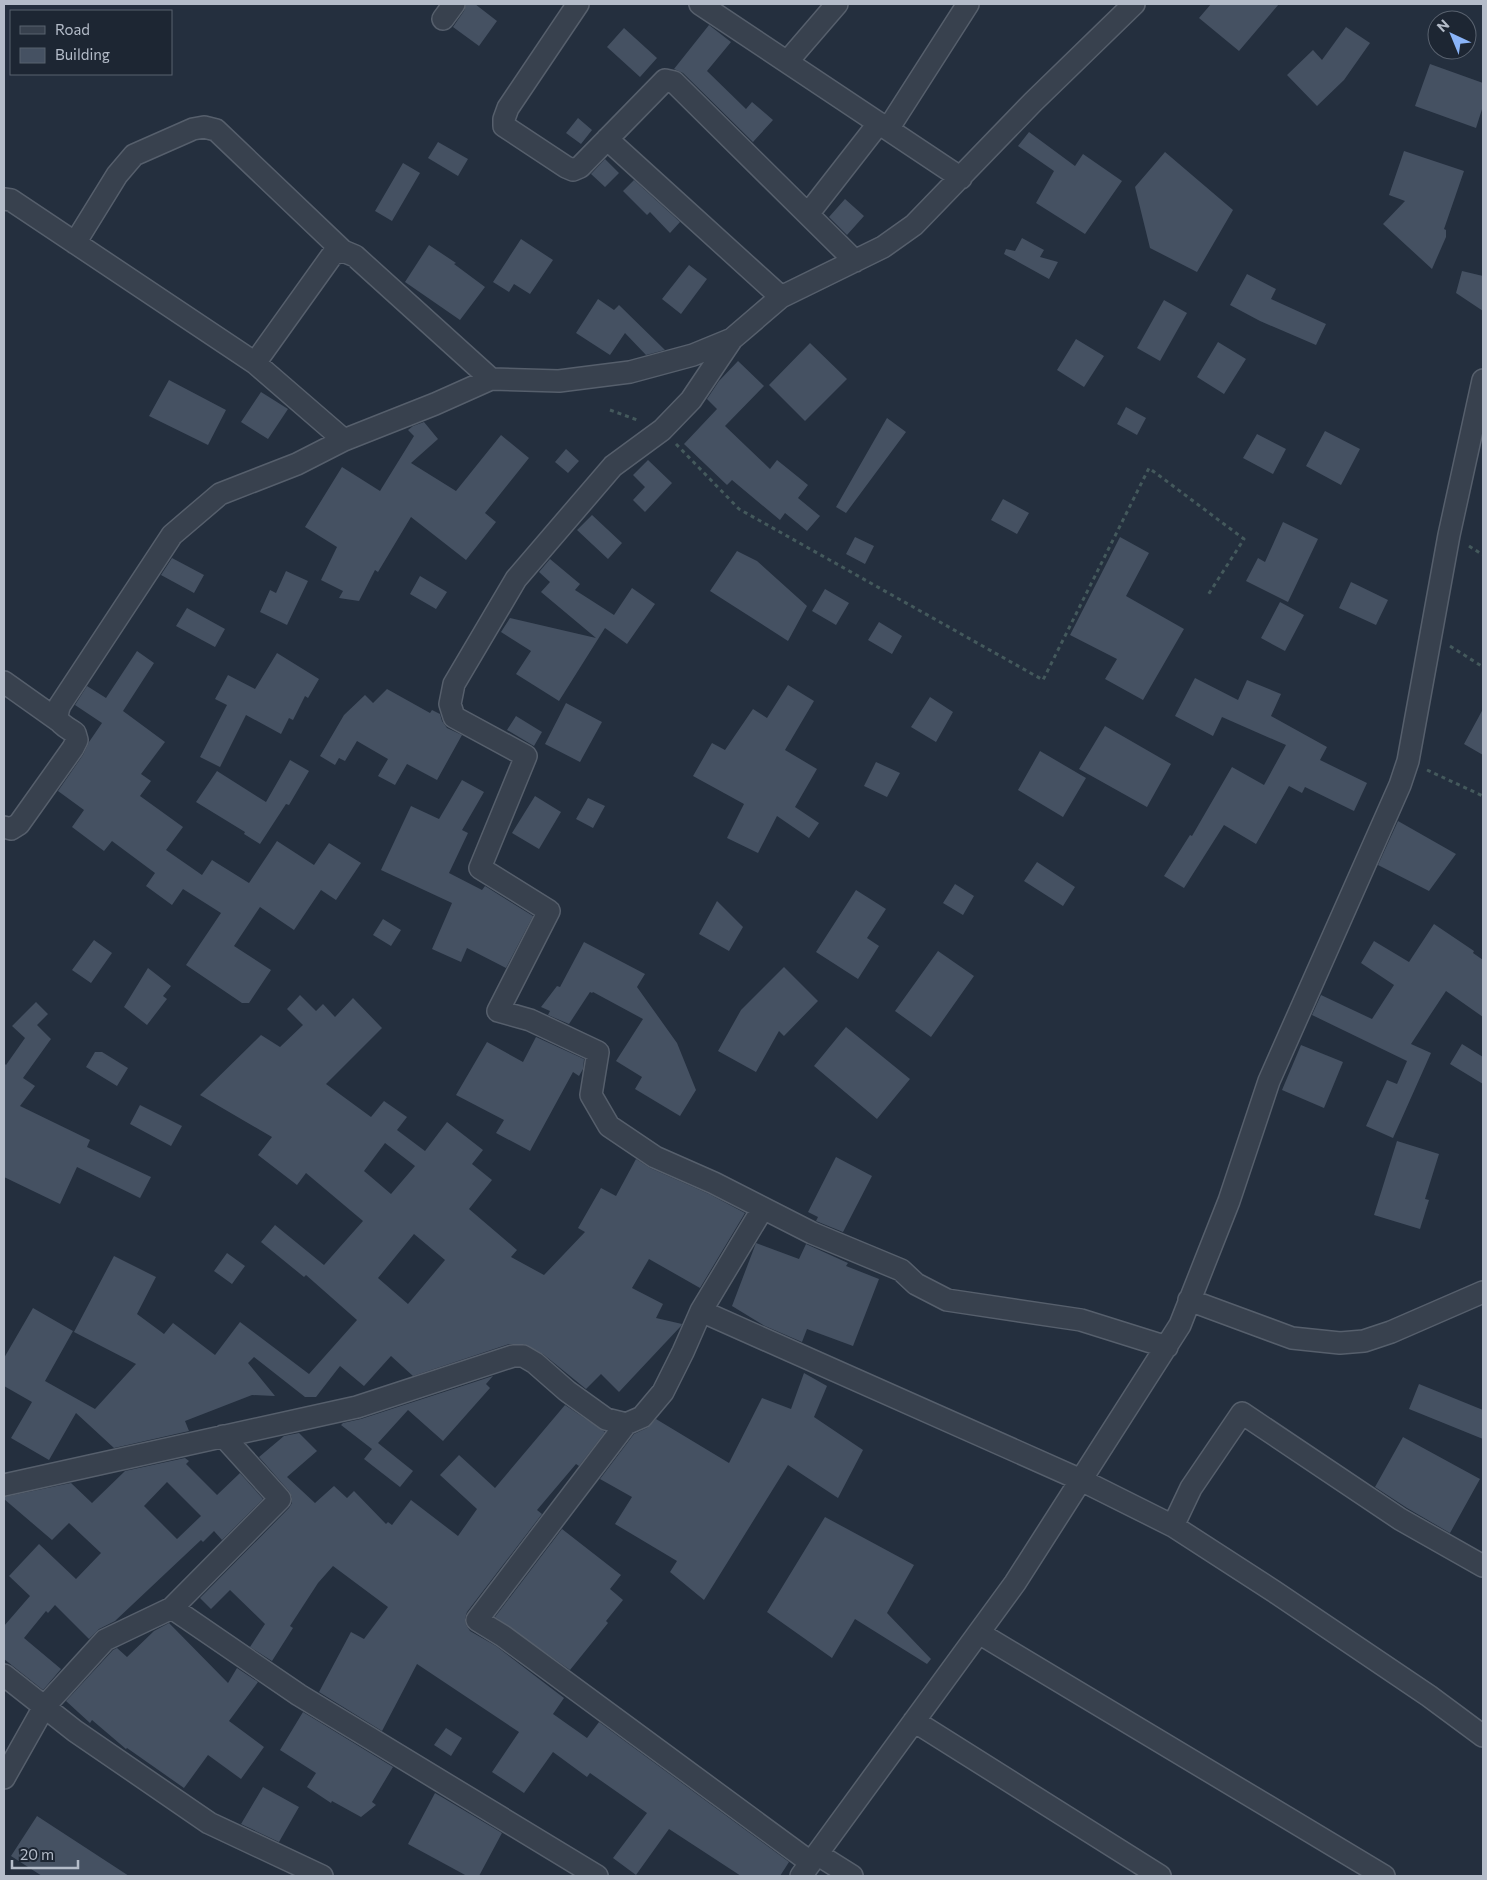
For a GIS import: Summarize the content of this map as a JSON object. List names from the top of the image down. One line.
{"legend":["Road","Building"],"scale_bar":"20 m","north":"top left"}
